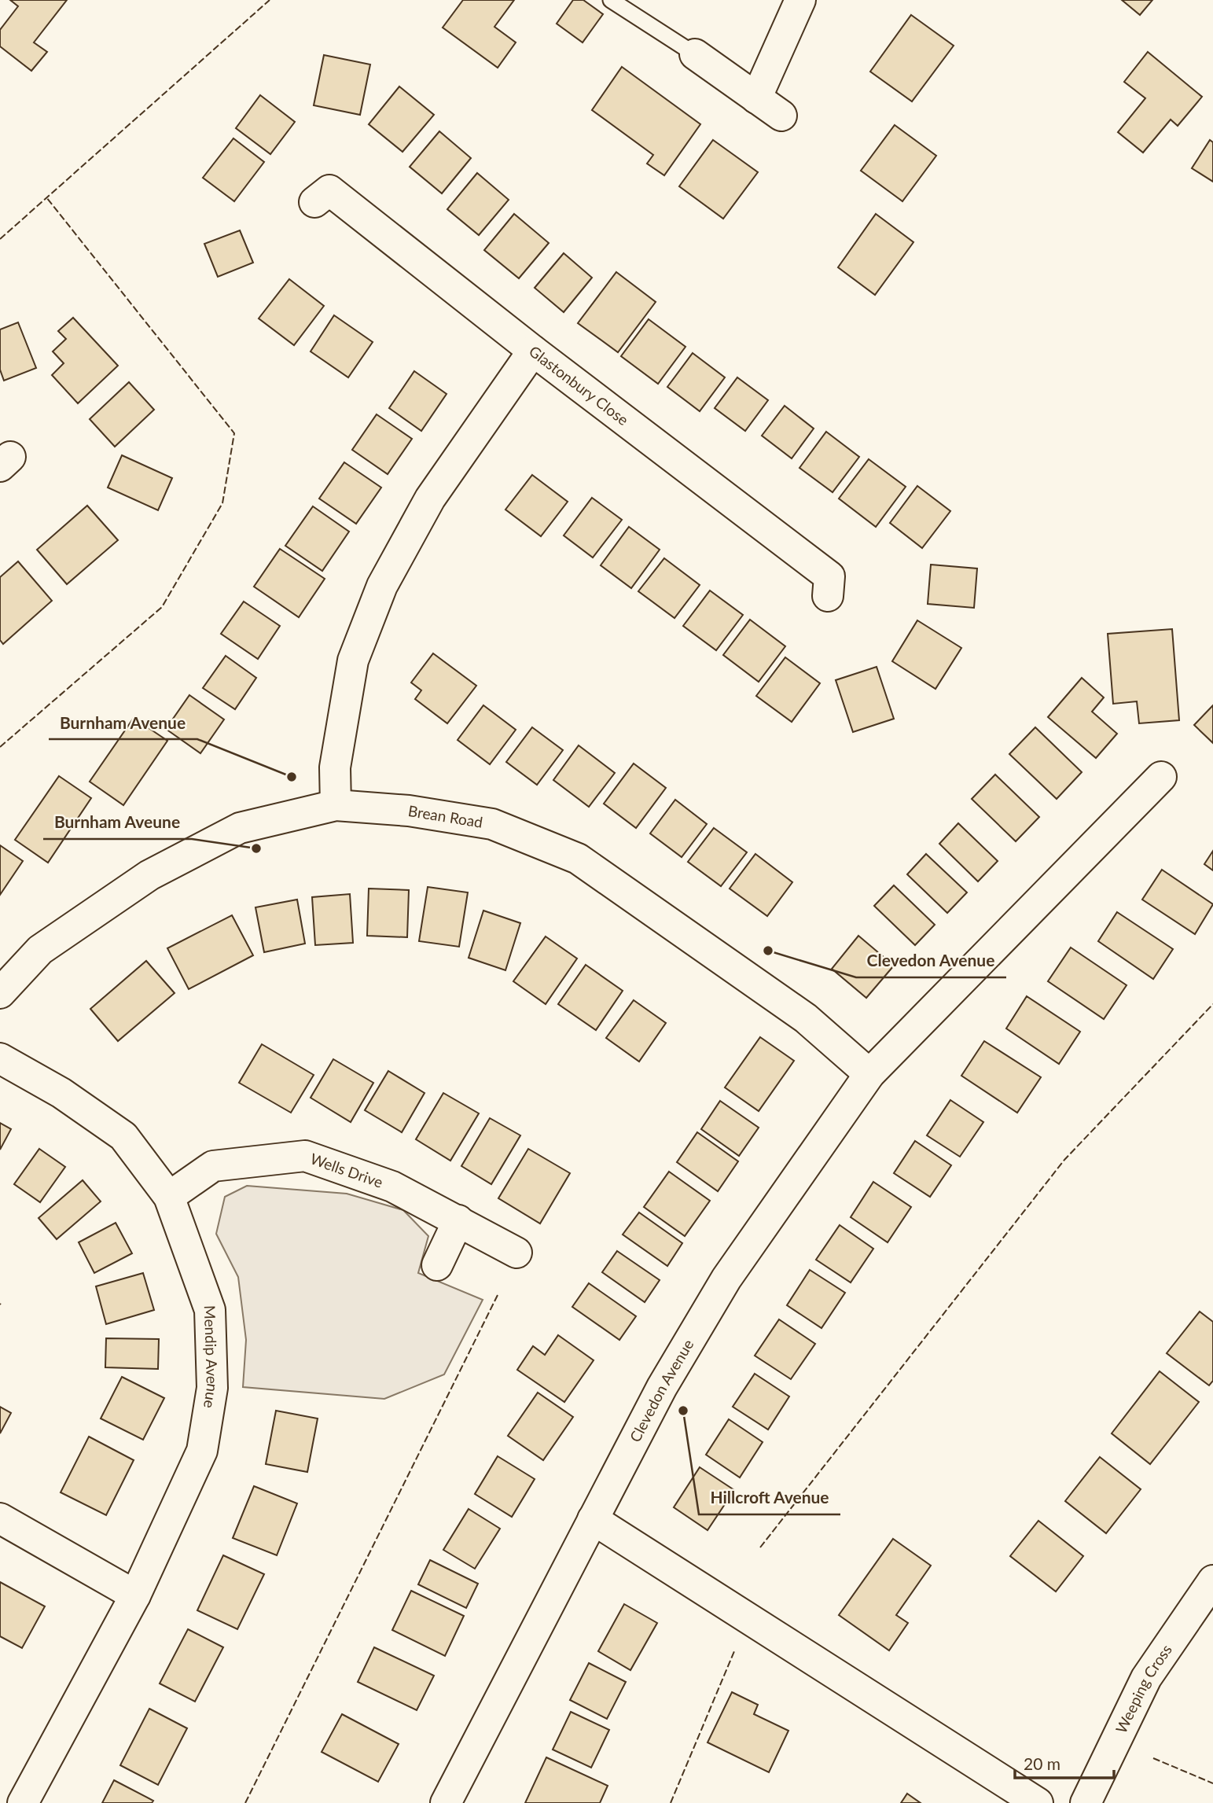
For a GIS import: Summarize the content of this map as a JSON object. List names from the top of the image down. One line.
{"streets":{"main road":["Glastonbury Close","Brean Road","Wells Drive","Mendip Avenue","Clevedon Avenue","Weeping Cross"]},"crossings":[["Brean Road","Clevedon Avenue"],["Wells Drive","Mendip Avenue"]],"places":["Burnham Avenue","Burnham Aveune","Clevedon Avenue","Hillcroft Avenue"],"scale_bar":"20 m"}
